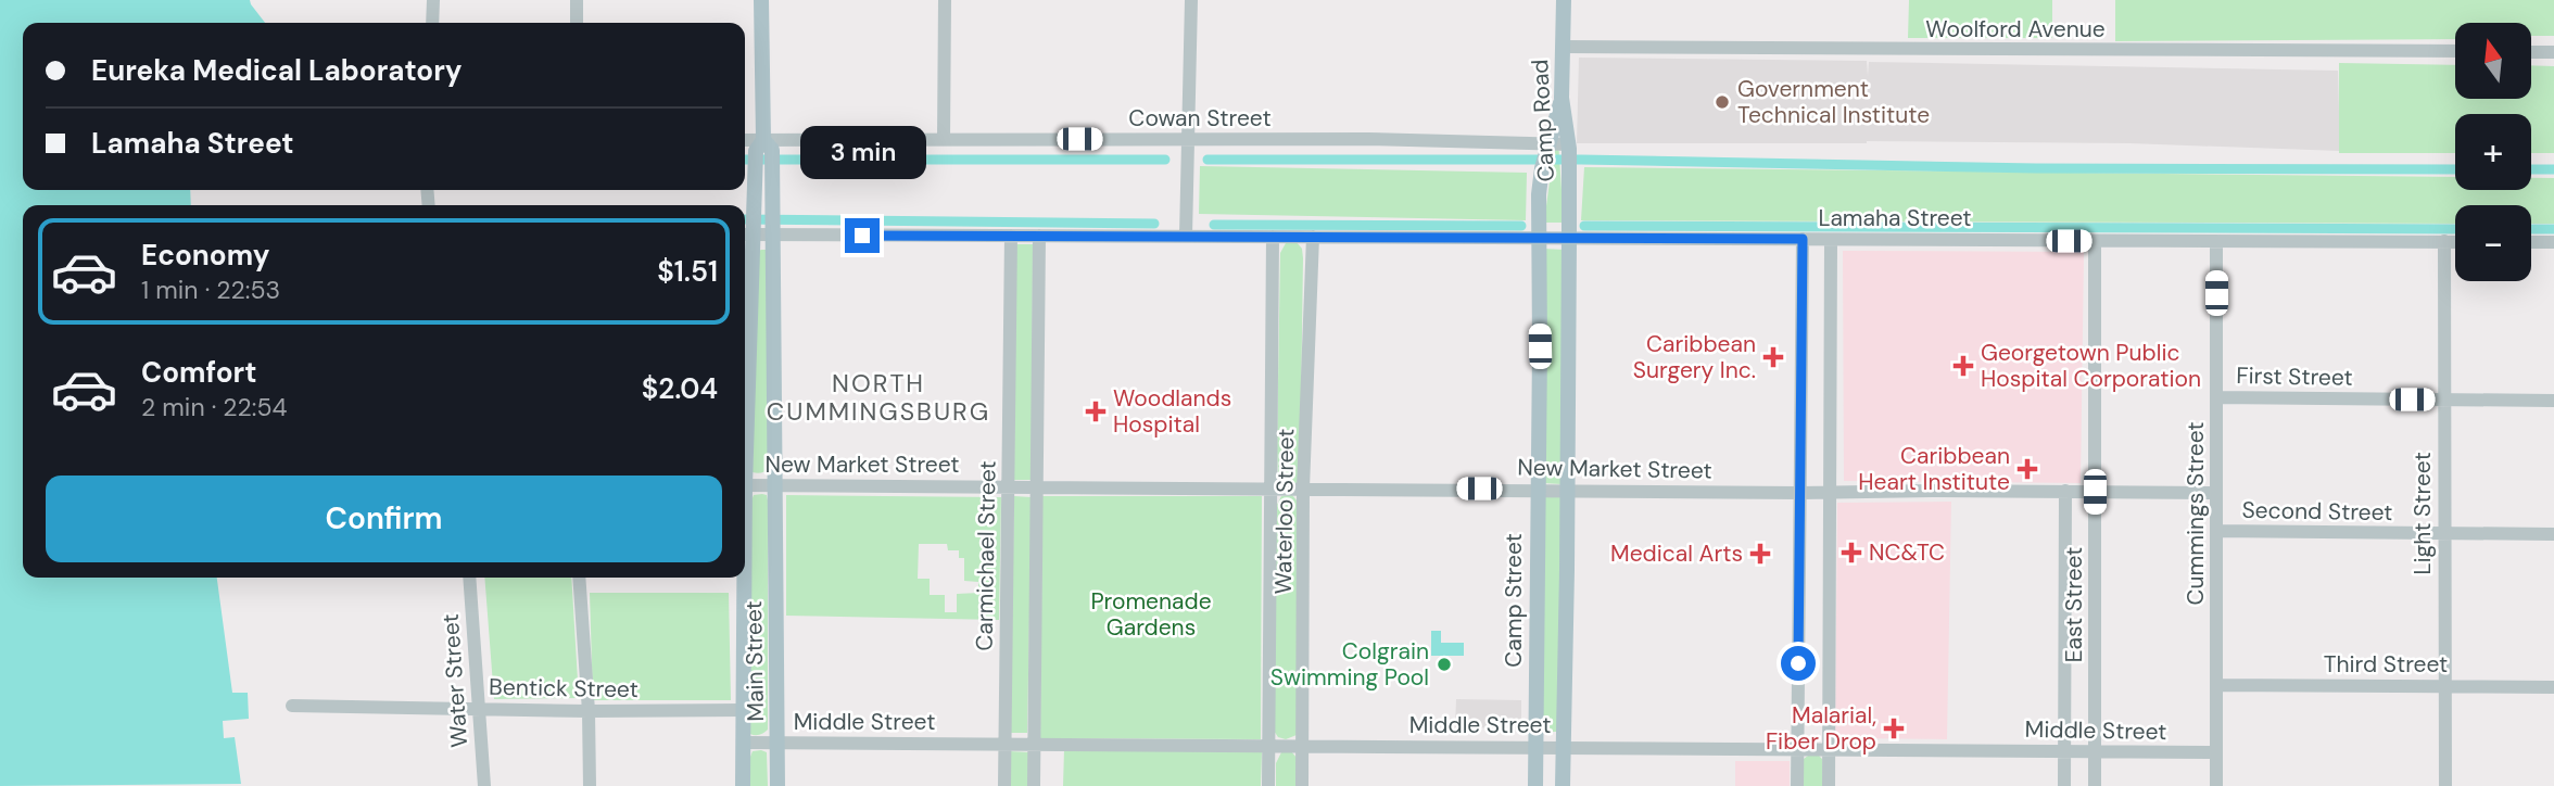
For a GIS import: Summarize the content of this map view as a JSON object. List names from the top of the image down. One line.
{"streets":{"main road":["Camp Road","Camp Street","Main Street"],"street":["Woolford Avenue","Cowan Street","Lamaha Street","First Street","New Market Street","Waterloo Street","Second Street","Cummings Street","Light Street","Carmichael Street","East Street","Third Street","Water Street","Bentick Street","Middle Street"]},"crossings":[["Woolford Avenue","Camp Road"],["Cowan Street","Camp Road"],["Cowan Street","Camp Street"],["Cowan Street","Main Street"],["Camp Road","Lamaha Street"],["Camp Road","Camp Street"],["Lamaha Street","Waterloo Street"],["Lamaha Street","Cummings Street"],["Lamaha Street","Light Street"],["Lamaha Street","Carmichael Street"],["Lamaha Street","Camp Street"],["Lamaha Street","East Street"],["Lamaha Street","Main Street"],["First Street","Cummings Street"],["First Street","Light Street"],["New Market Street","Waterloo Street"],["New Market Street","Cummings Street"],["New Market Street","Carmichael Street"],["New Market Street","Camp Street"],["New Market Street","East Street"],["New Market Street","Main Street"],["Waterloo Street","Middle Street"],["Second Street","Cummings Street"],["Second Street","Light Street"],["Cummings Street","Third Street"],["Cummings Street","Middle Street"],["Light Street","Third Street"],["Carmichael Street","Middle Street"],["Camp Street","Middle Street"],["East Street","Middle Street"],["Main Street","Bentick Street"],["Main Street","Middle Street"],["Water Street","Bentick Street"]],"districts":["NORTH CUMMINGSBURG"],"parks":["Promenade Gardens"],"places":{"other":["Government Technical Institute","Colgrain Swimming Pool"],"health":["Caribbean Surgery Inc.","Georgetown Public Hospital Corporation","Woodlands Hospital","Caribbean Heart Institute","NC&TC","Medical Arts","Malarial, Fiber Drop"]},"north":"top","page":{"map_buttons":["+","−"],"banner":["Eureka Medical Laboratory","Lamaha Street"],"bubble":"3 min","list":[{"name":"Economy","note":"1 min · 22:53","value":"$1.51"},{"name":"Comfort","note":"2 min · 22:54","value":"$2.04"}],"buttons":"Confirm"}}
